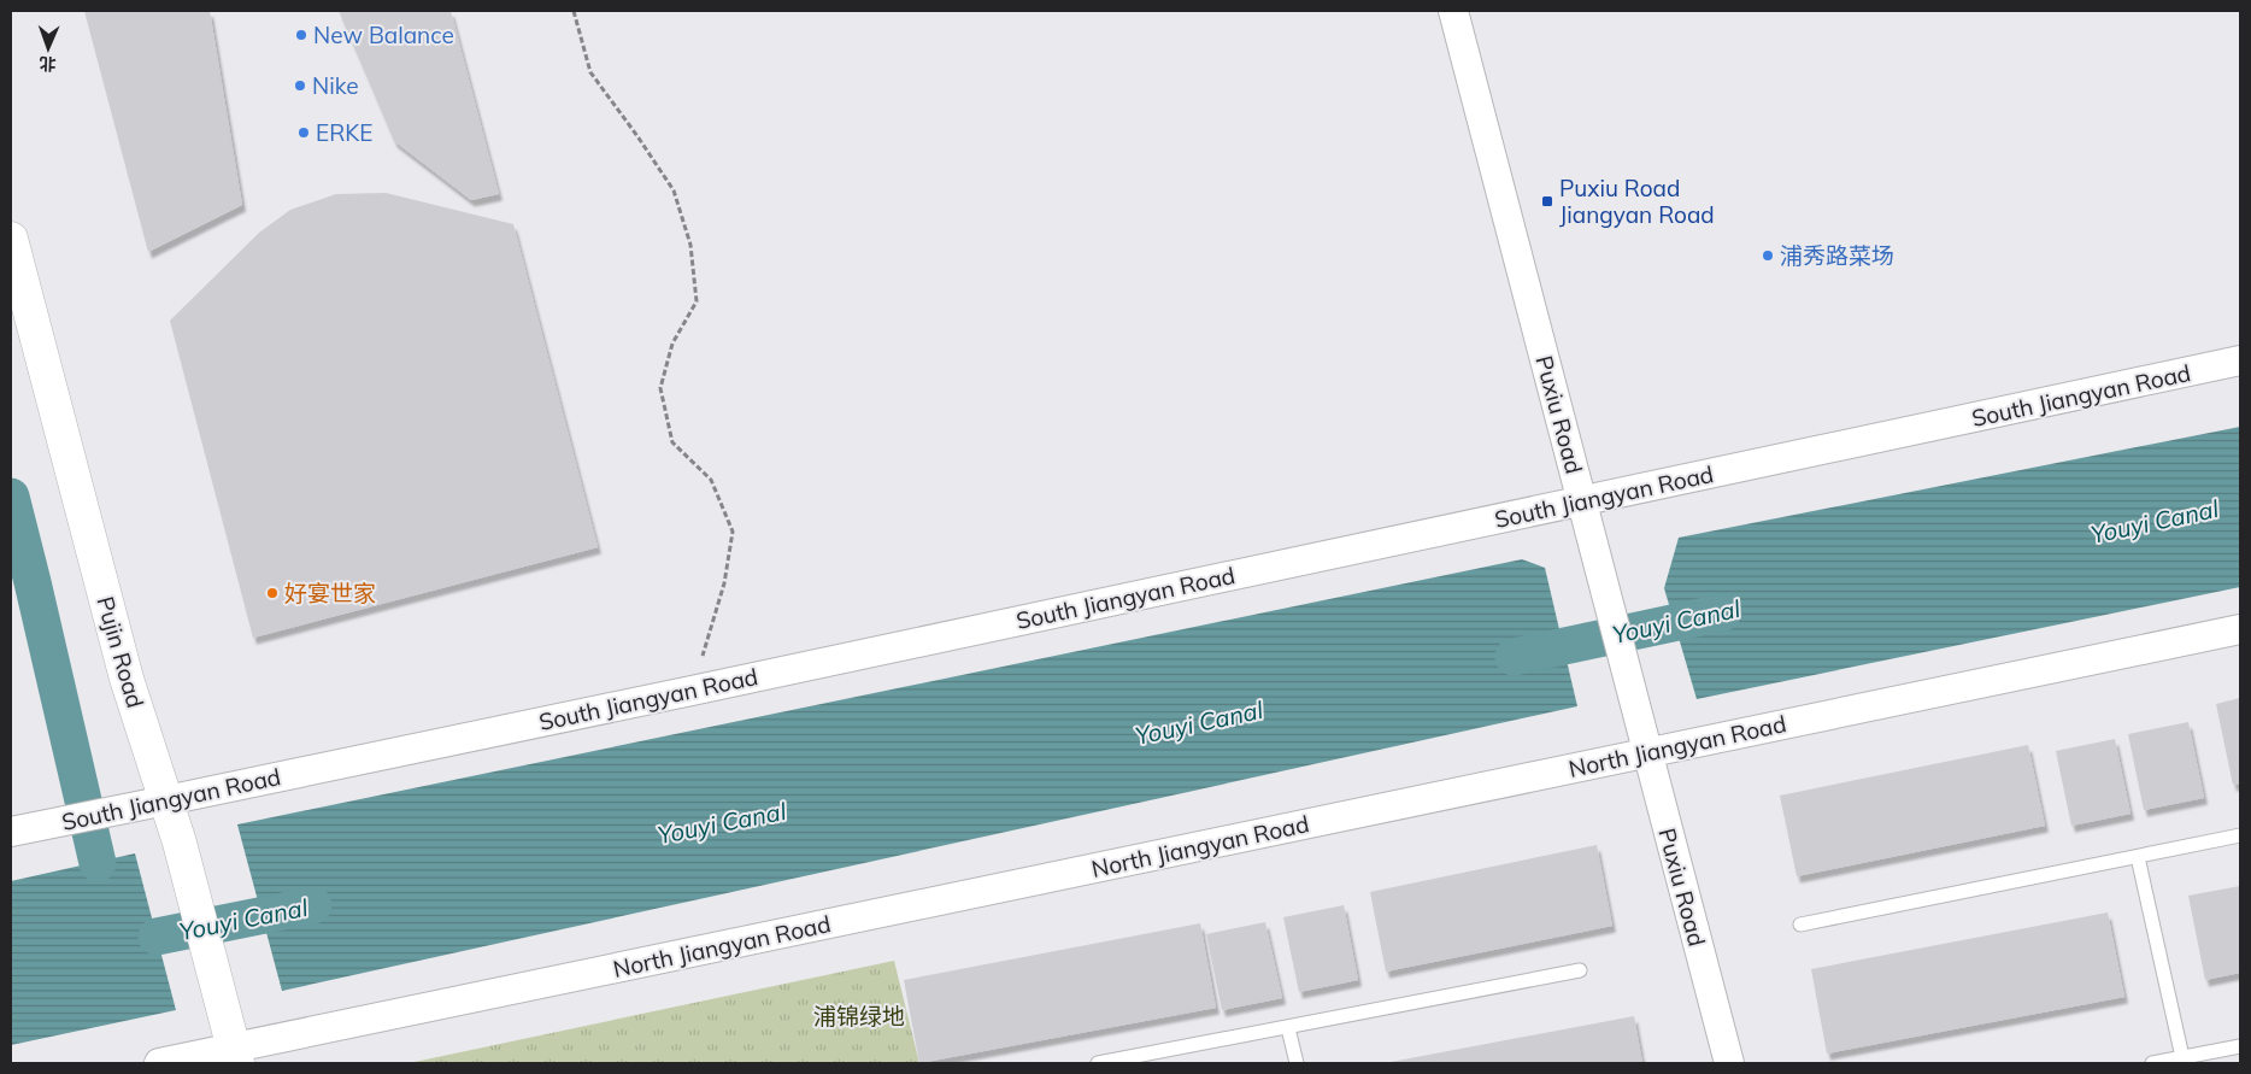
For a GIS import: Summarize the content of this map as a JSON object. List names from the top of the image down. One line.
{"streets":{"main road":["Pujin Road"],"street":["South Jiangyan Road","Puxiu Road","North Jiangyan Road"]},"crossings":[["South Jiangyan Road","Puxiu Road"],["South Jiangyan Road","Pujin Road"],["Puxiu Road","North Jiangyan Road"],["Pujin Road","North Jiangyan Road"]],"water":["Youyi Canal"],"parks":["浦锦绿地"],"places":{"other":["New Balance","Nike","ERKE","浦秀路菜场","好宴世家"],"transit":["Puxiu Road Jiangyan Road"]},"north":"bottom"}
